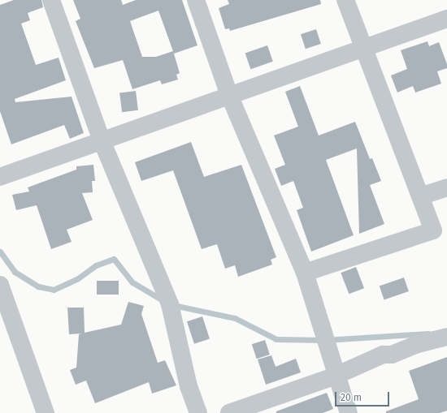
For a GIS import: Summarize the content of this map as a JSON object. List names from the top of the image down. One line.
{"scale_bar":"20 m"}
